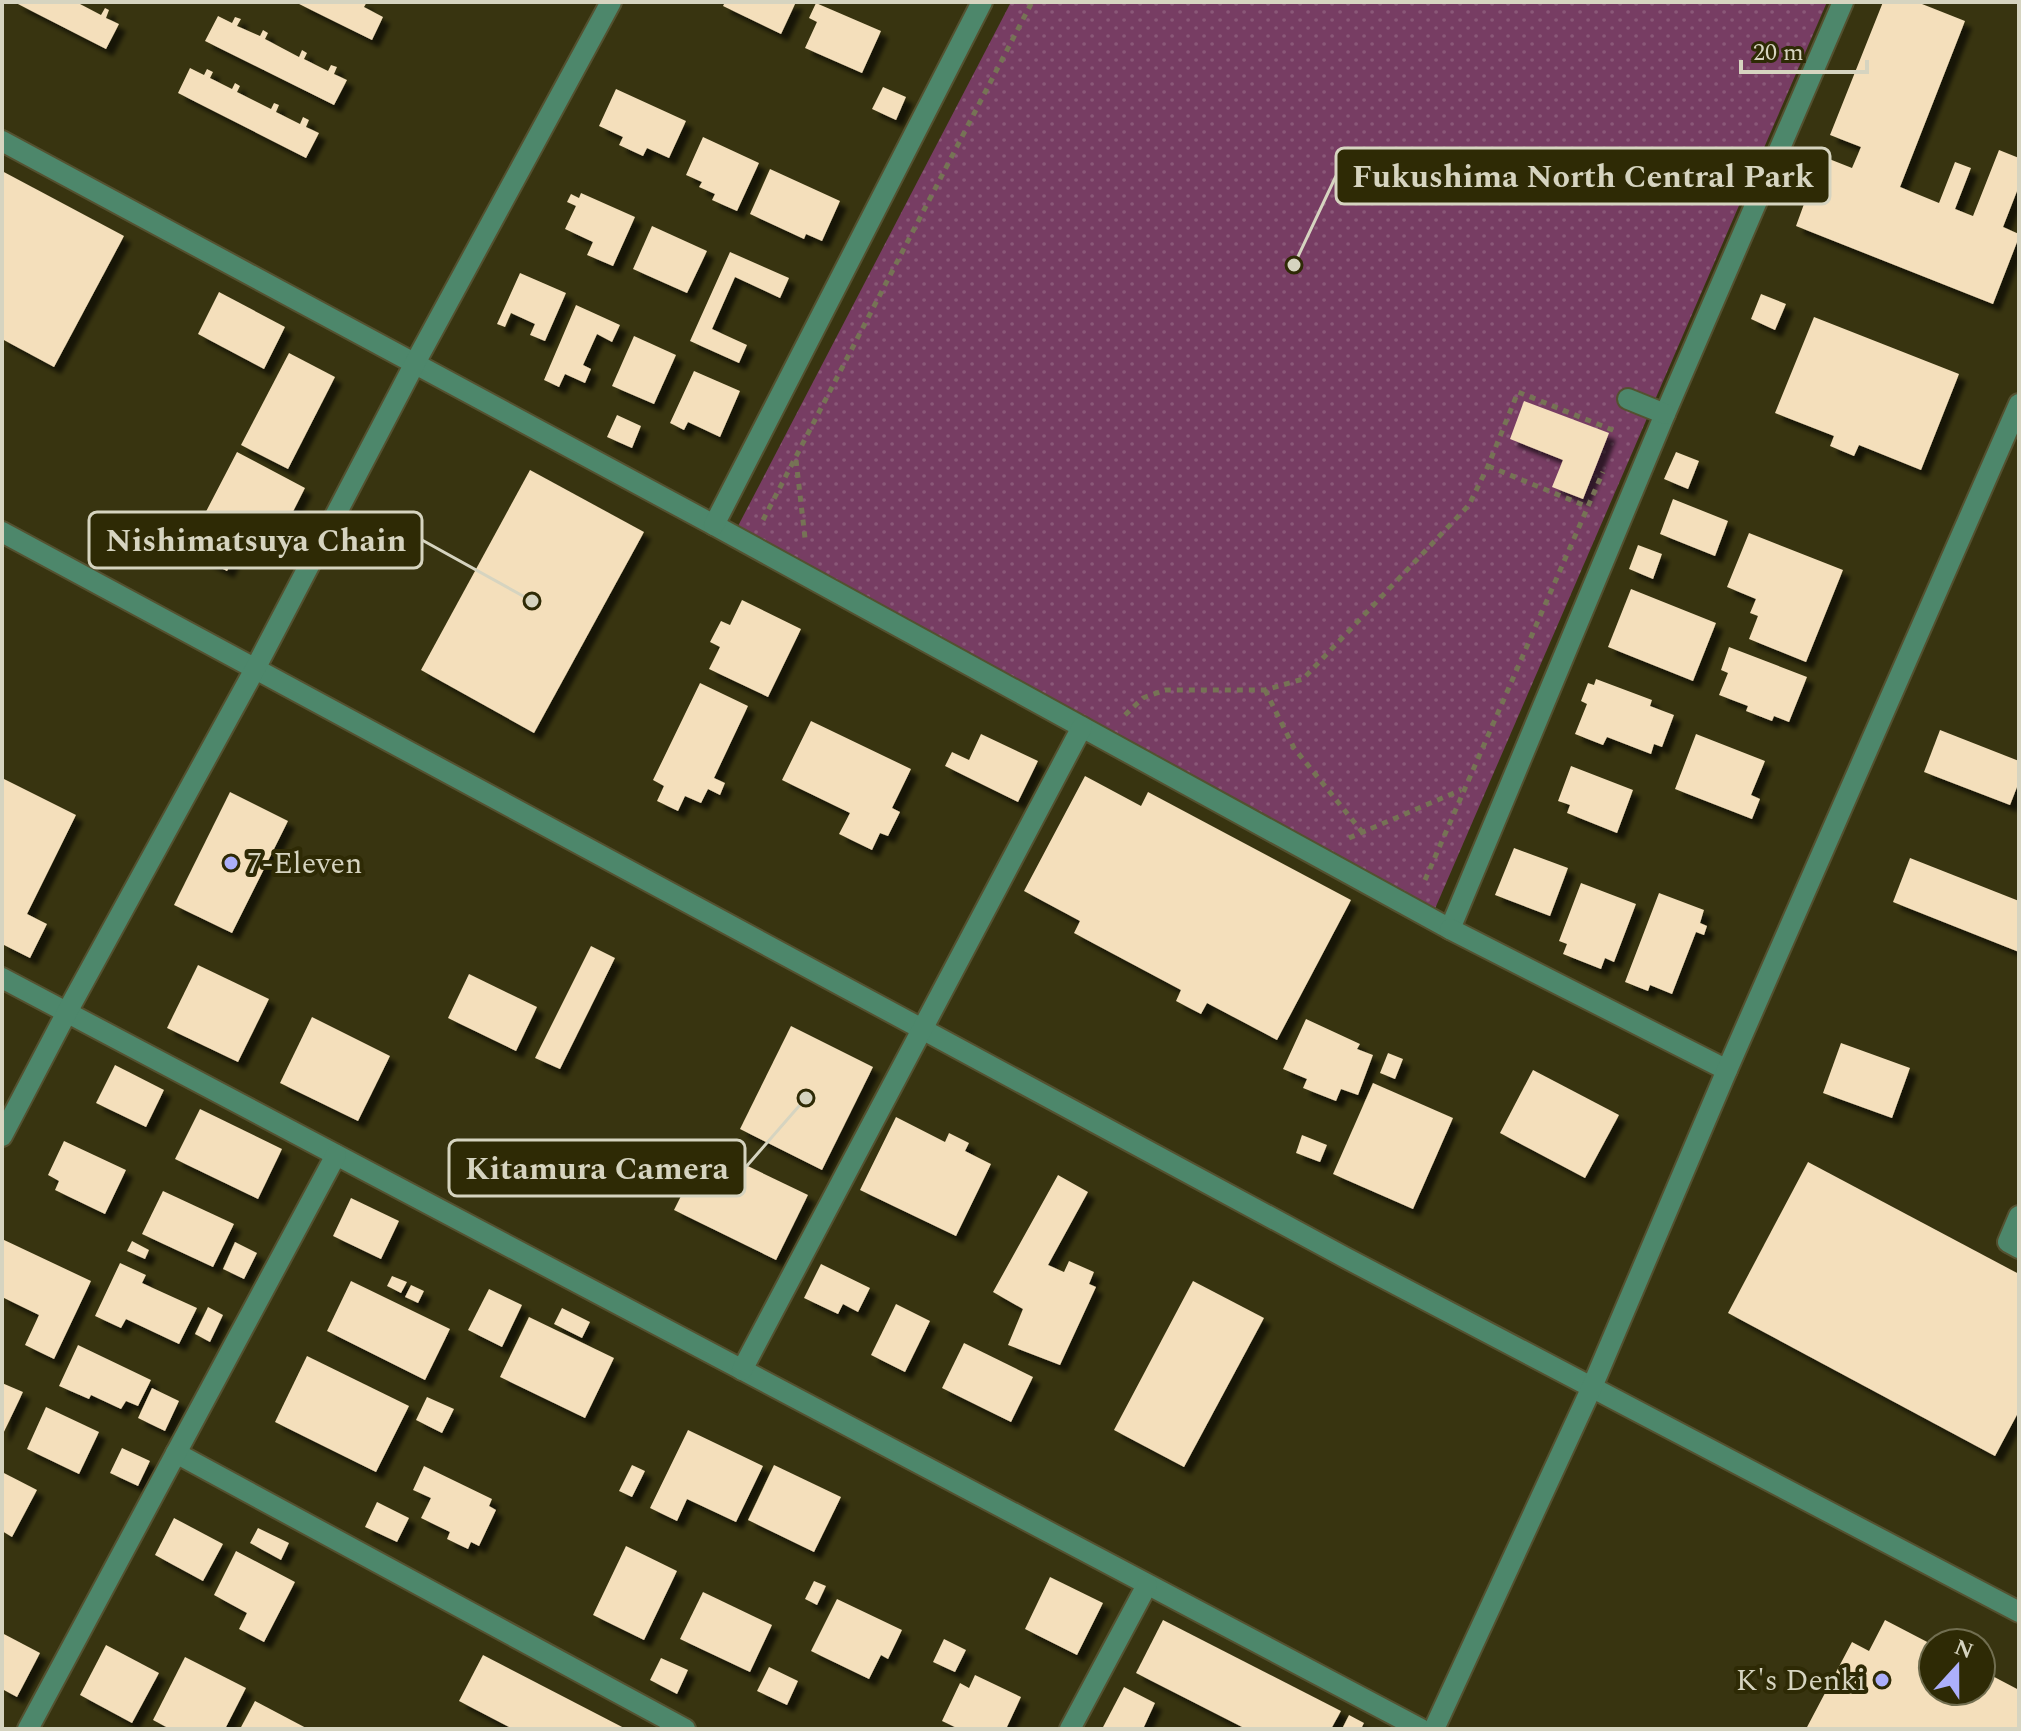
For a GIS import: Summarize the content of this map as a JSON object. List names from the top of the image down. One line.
{"places":["Fukushima North Central Park","Nishimatsuya Chain","7-Eleven","Kitamura Camera","K's Denki"],"scale_bar":"20 m","north":"top"}
